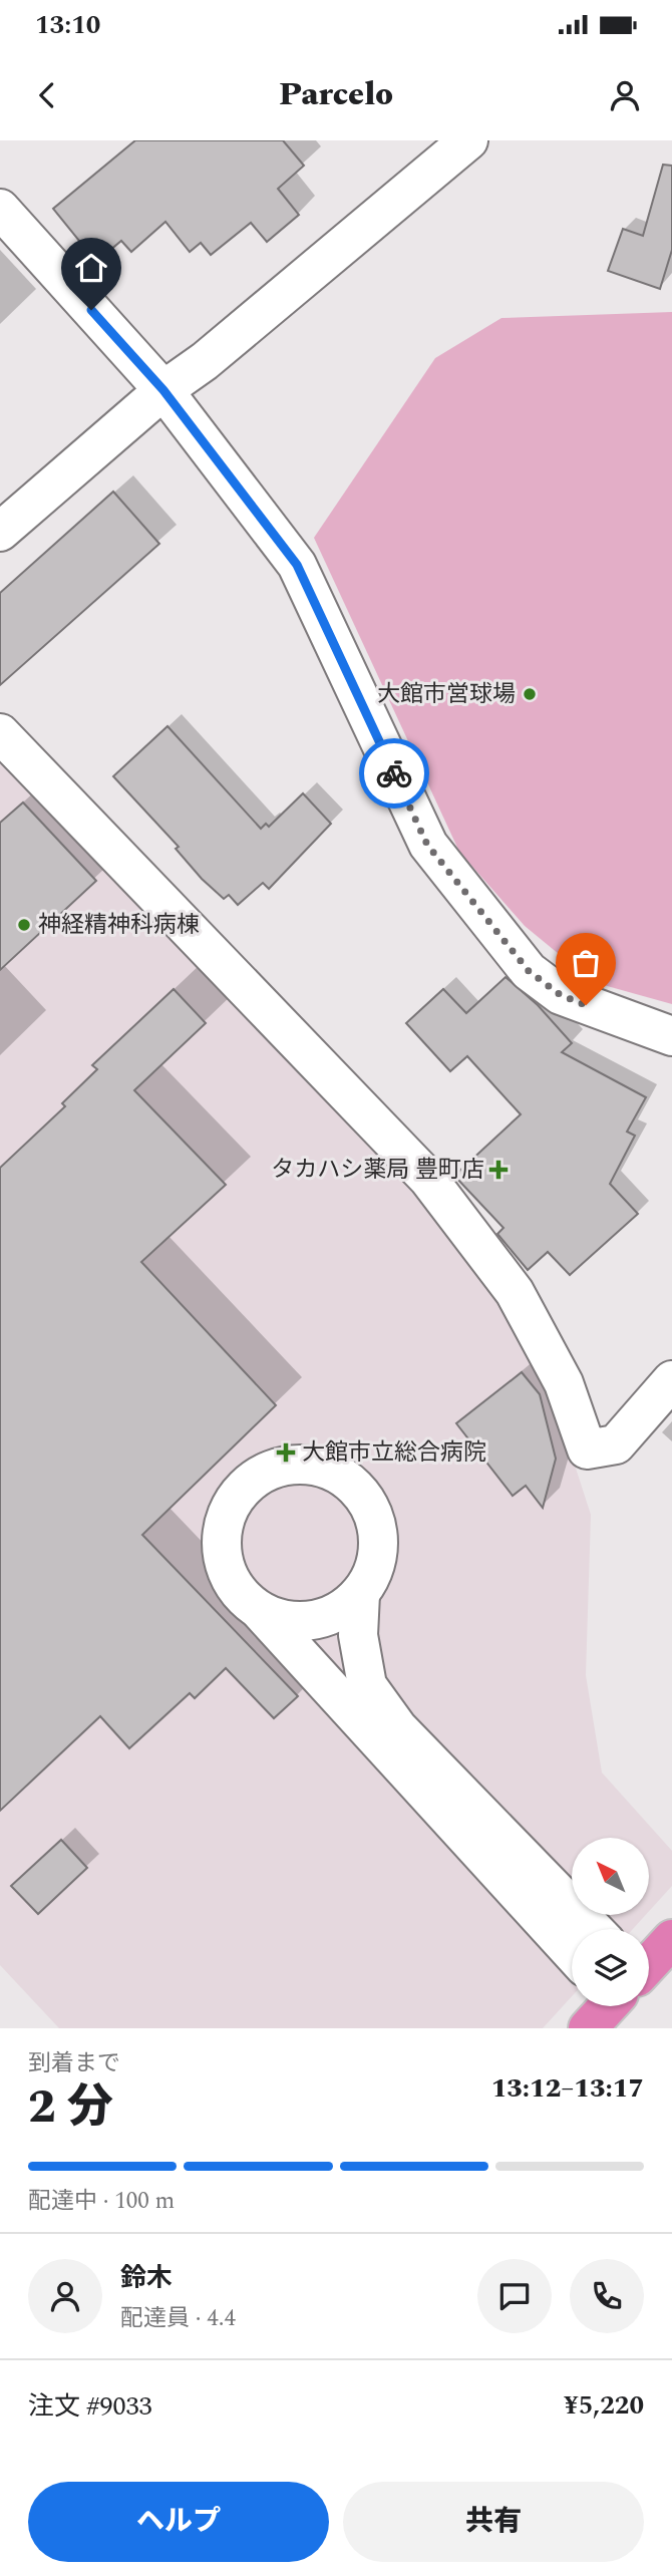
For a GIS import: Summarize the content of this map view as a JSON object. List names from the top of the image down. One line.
{"places":{"other":["大館市営球場","神経精神科病棟"],"health":["タカハシ薬局 豊町店","大館市立総合病院"]},"north":"top left","page":{"status":"13:10","header":"Parcelo","heading":["2 分","到着まで","13:12–13:17"],"panel":["鈴木","配達員 · 4.4","注文 #9033","¥5,220"],"bar":"配達中 · 100 m","buttons":["ヘルプ","共有"]}}
